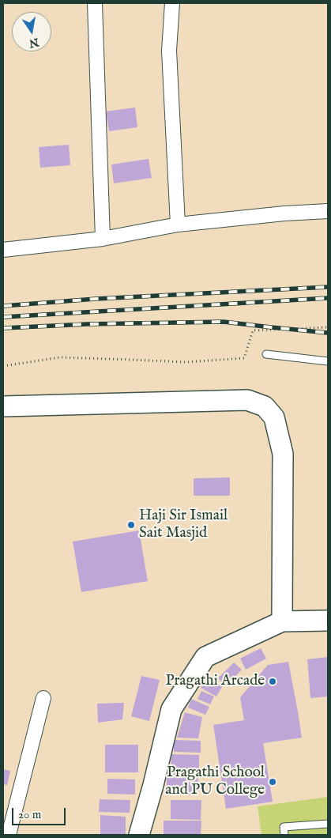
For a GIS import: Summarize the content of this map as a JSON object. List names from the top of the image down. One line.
{"places":["Haji Sir Ismail Sait Masjid","Pragathi Arcade","Pragathi School and PU College"],"scale_bar":"20 m","north":"bottom"}
